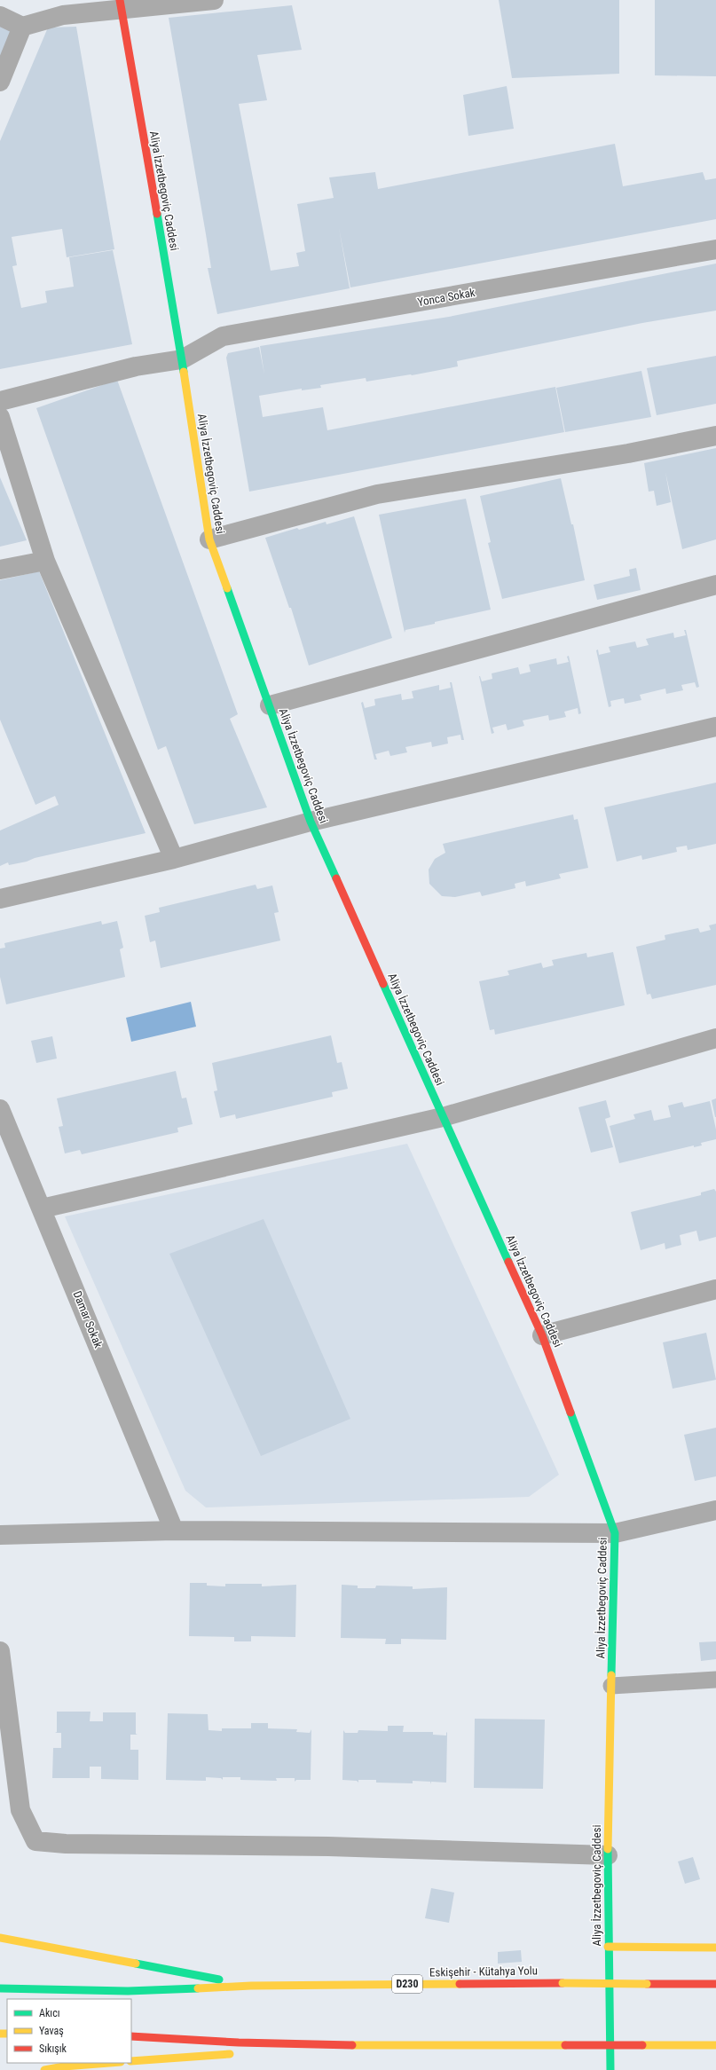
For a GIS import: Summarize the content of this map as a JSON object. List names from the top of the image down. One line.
{"streets":{"main road":["Aliya İzzetbegoviç Caddesi","Eskişehir - Kütahya Yolu","D230"],"street":["Yonca Sokak","Damar Sokak"]},"crossings":[["Aliya İzzetbegoviç Caddesi","Yonca Sokak"]],"legend":["Akıcı","Yavaş","Sıkışık"]}
